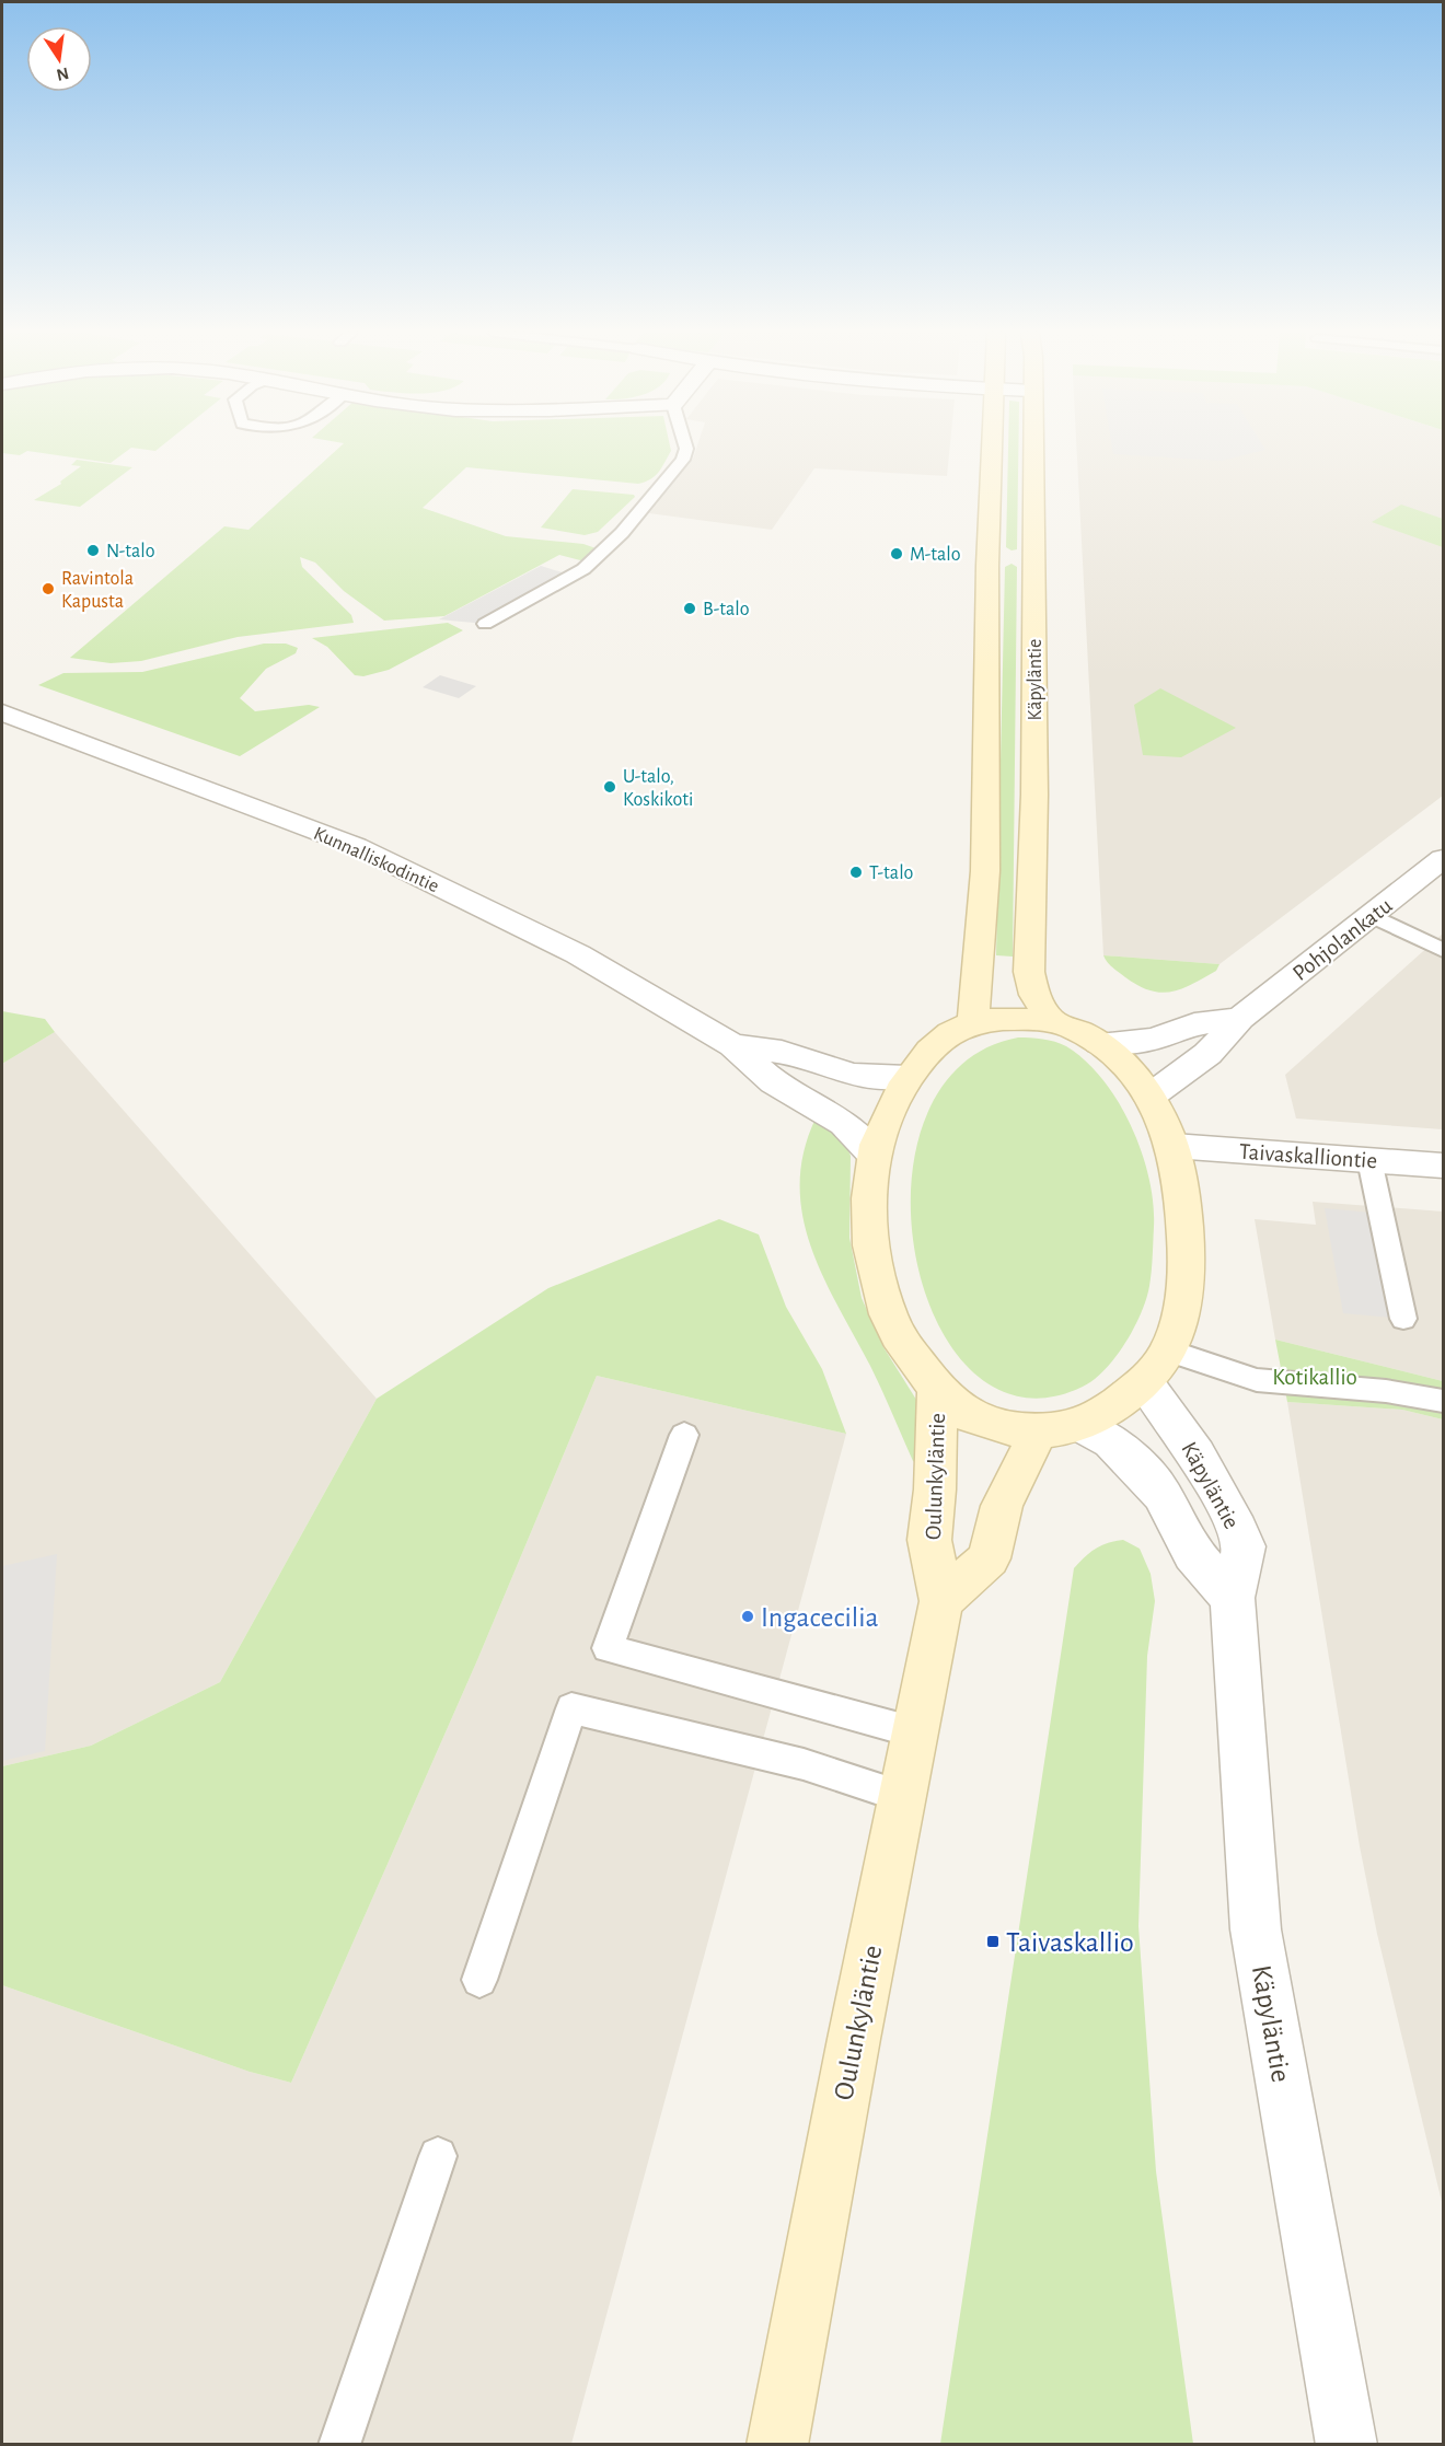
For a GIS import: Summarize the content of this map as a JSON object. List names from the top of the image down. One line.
{"streets":{"main road":["Käpyläntie","Oulunkyläntie"],"street":["Kunnalliskodintie","Pohjolankatu","Taivaskalliontie"]},"parks":["Kotikallio"],"places":{"other":["N-talo","M-talo","Ravintola Kapusta","B-talo","U-talo, Koskikoti","T-talo","Ingacecilia"],"transit":["Taivaskallio"]},"north":"bottom"}
